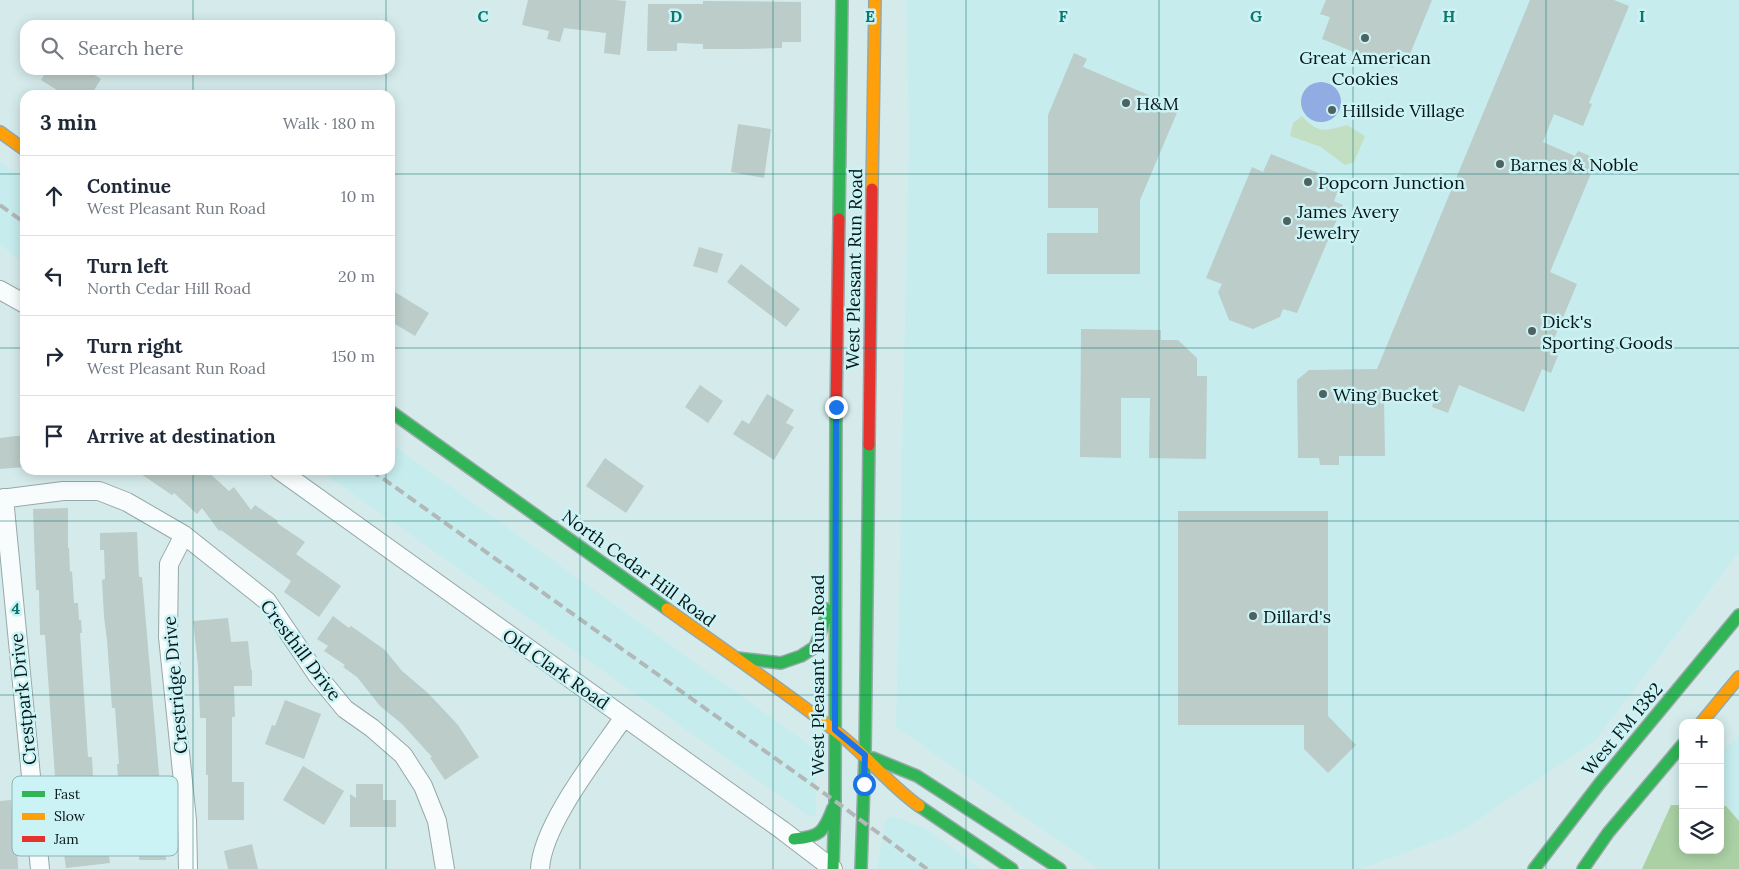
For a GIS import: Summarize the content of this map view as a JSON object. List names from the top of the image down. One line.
{"streets":{"main road":["West Pleasant Run Road","North Cedar Hill Road","West FM 1382"],"street":["Cresthill Drive","Old Clark Road","Crestridge Drive","Crestpark Drive"]},"crossings":[["West Pleasant Run Road","North Cedar Hill Road"],["West Pleasant Run Road","Old Clark Road"],["Cresthill Drive","Crestridge Drive"],["Cresthill Drive","Crestpark Drive"]],"places":["Great American Cookies","H&M","Hillside Village","Barnes & Noble","Popcorn Junction","James Avery Jewelry","Dick's Sporting Goods","Wing Bucket","Dillard's"],"legend":["Fast","Slow","Jam"],"page":{"search":"Search here","heading":["3 min","Walk · 180 m"],"list":[["Continue","West Pleasant Run Road","10 m"],["Turn left","North Cedar Hill Road","20 m"],["Turn right","West Pleasant Run Road","150 m"],"Arrive at destination"],"map_buttons":["+","−"]},"grid":{"columns":["C","D","E","F","G","H","I"],"rows":["4"]}}
